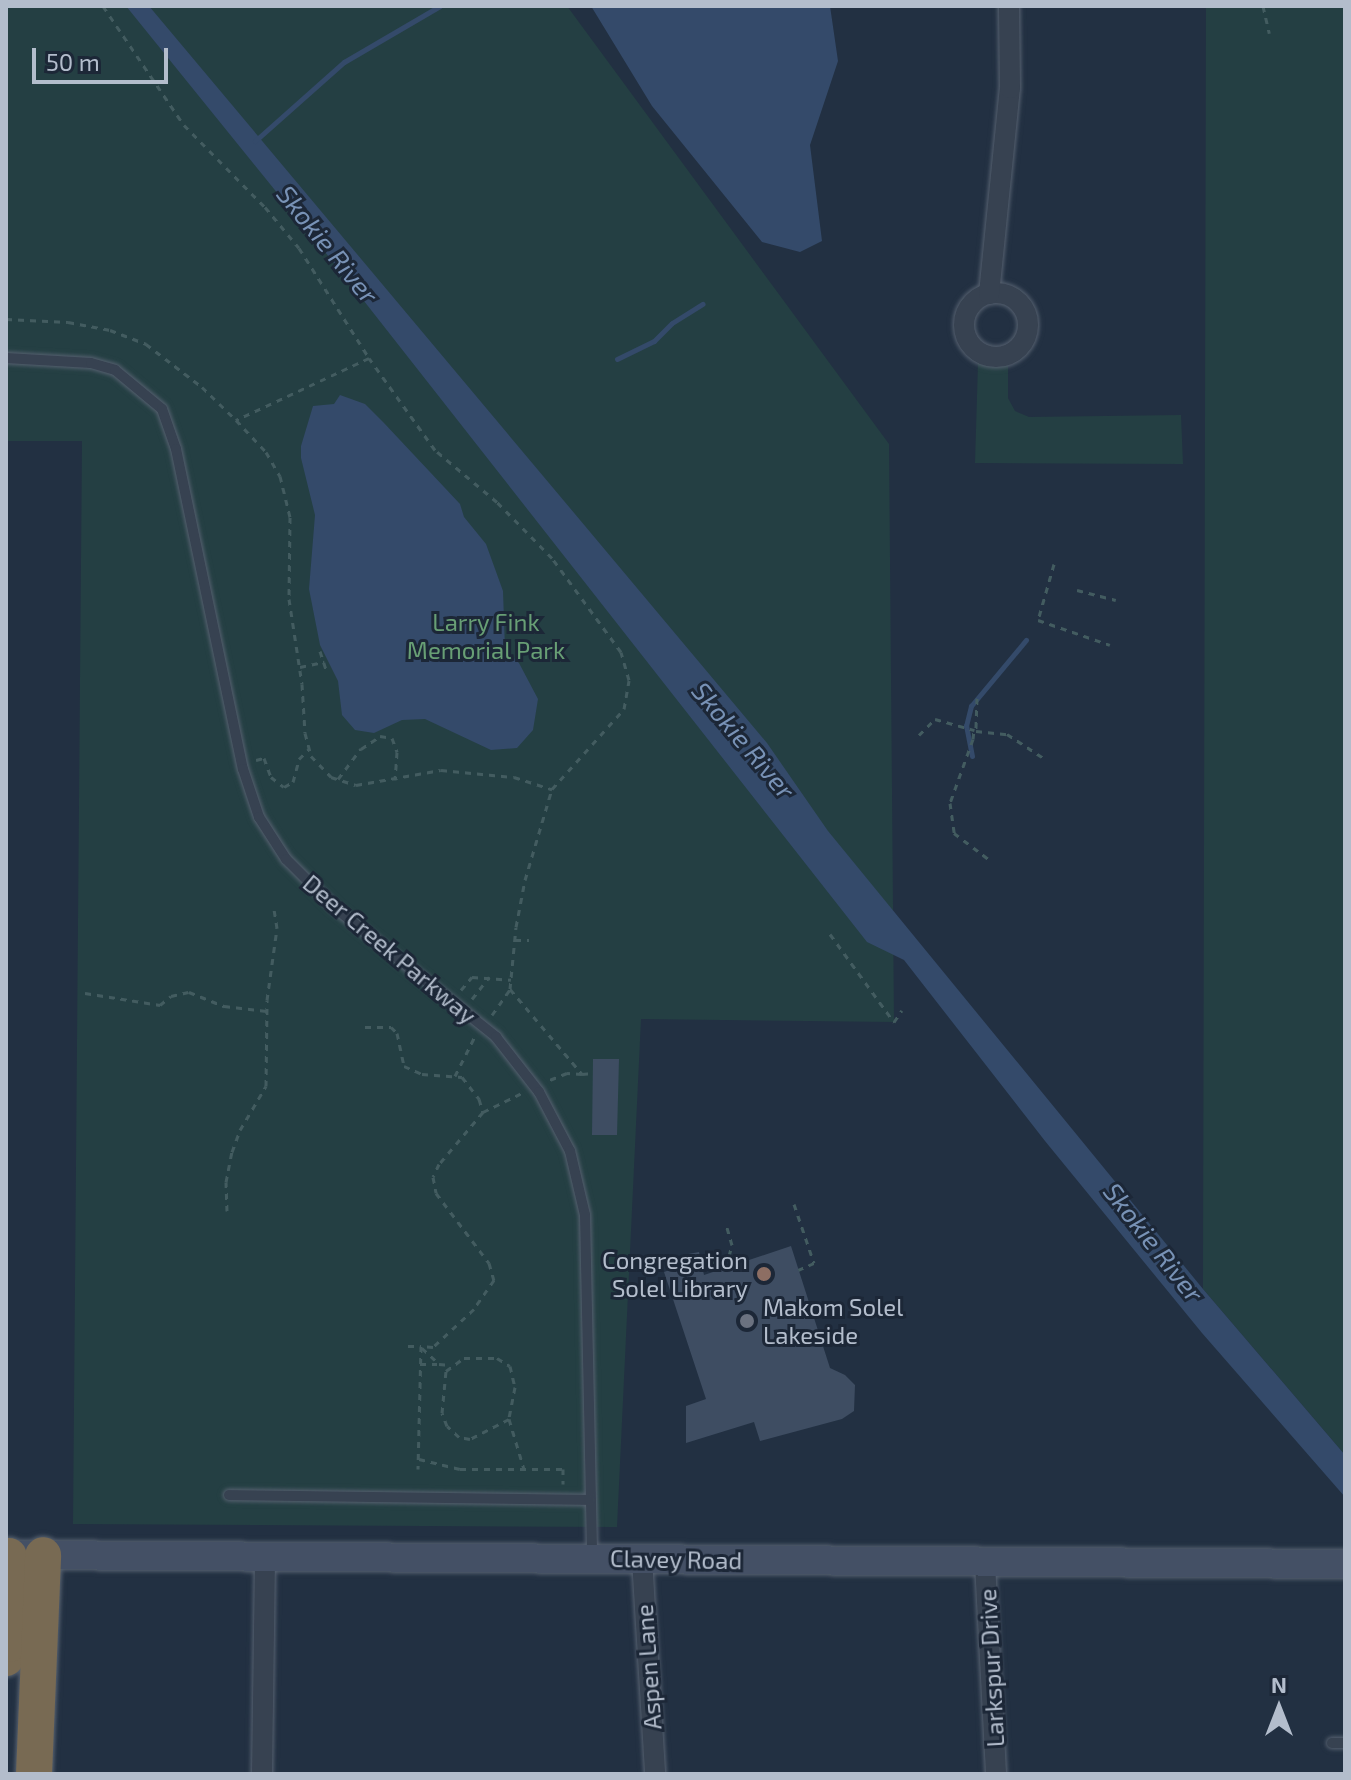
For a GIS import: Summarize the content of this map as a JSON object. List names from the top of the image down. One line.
{"streets":{"main road":["Clavey Road"],"street":["Aspen Lane","Larkspur Drive"],"lane":["Deer Creek Parkway"]},"crossings":[["Deer Creek Parkway","Clavey Road"],["Clavey Road","Aspen Lane"],["Clavey Road","Larkspur Drive"]],"water":["Skokie River"],"parks":["Larry Fink Memorial Park"],"places":["Congregation Solel Library","Makom Solel Lakeside"],"scale_bar":"50 m","north":"top"}
